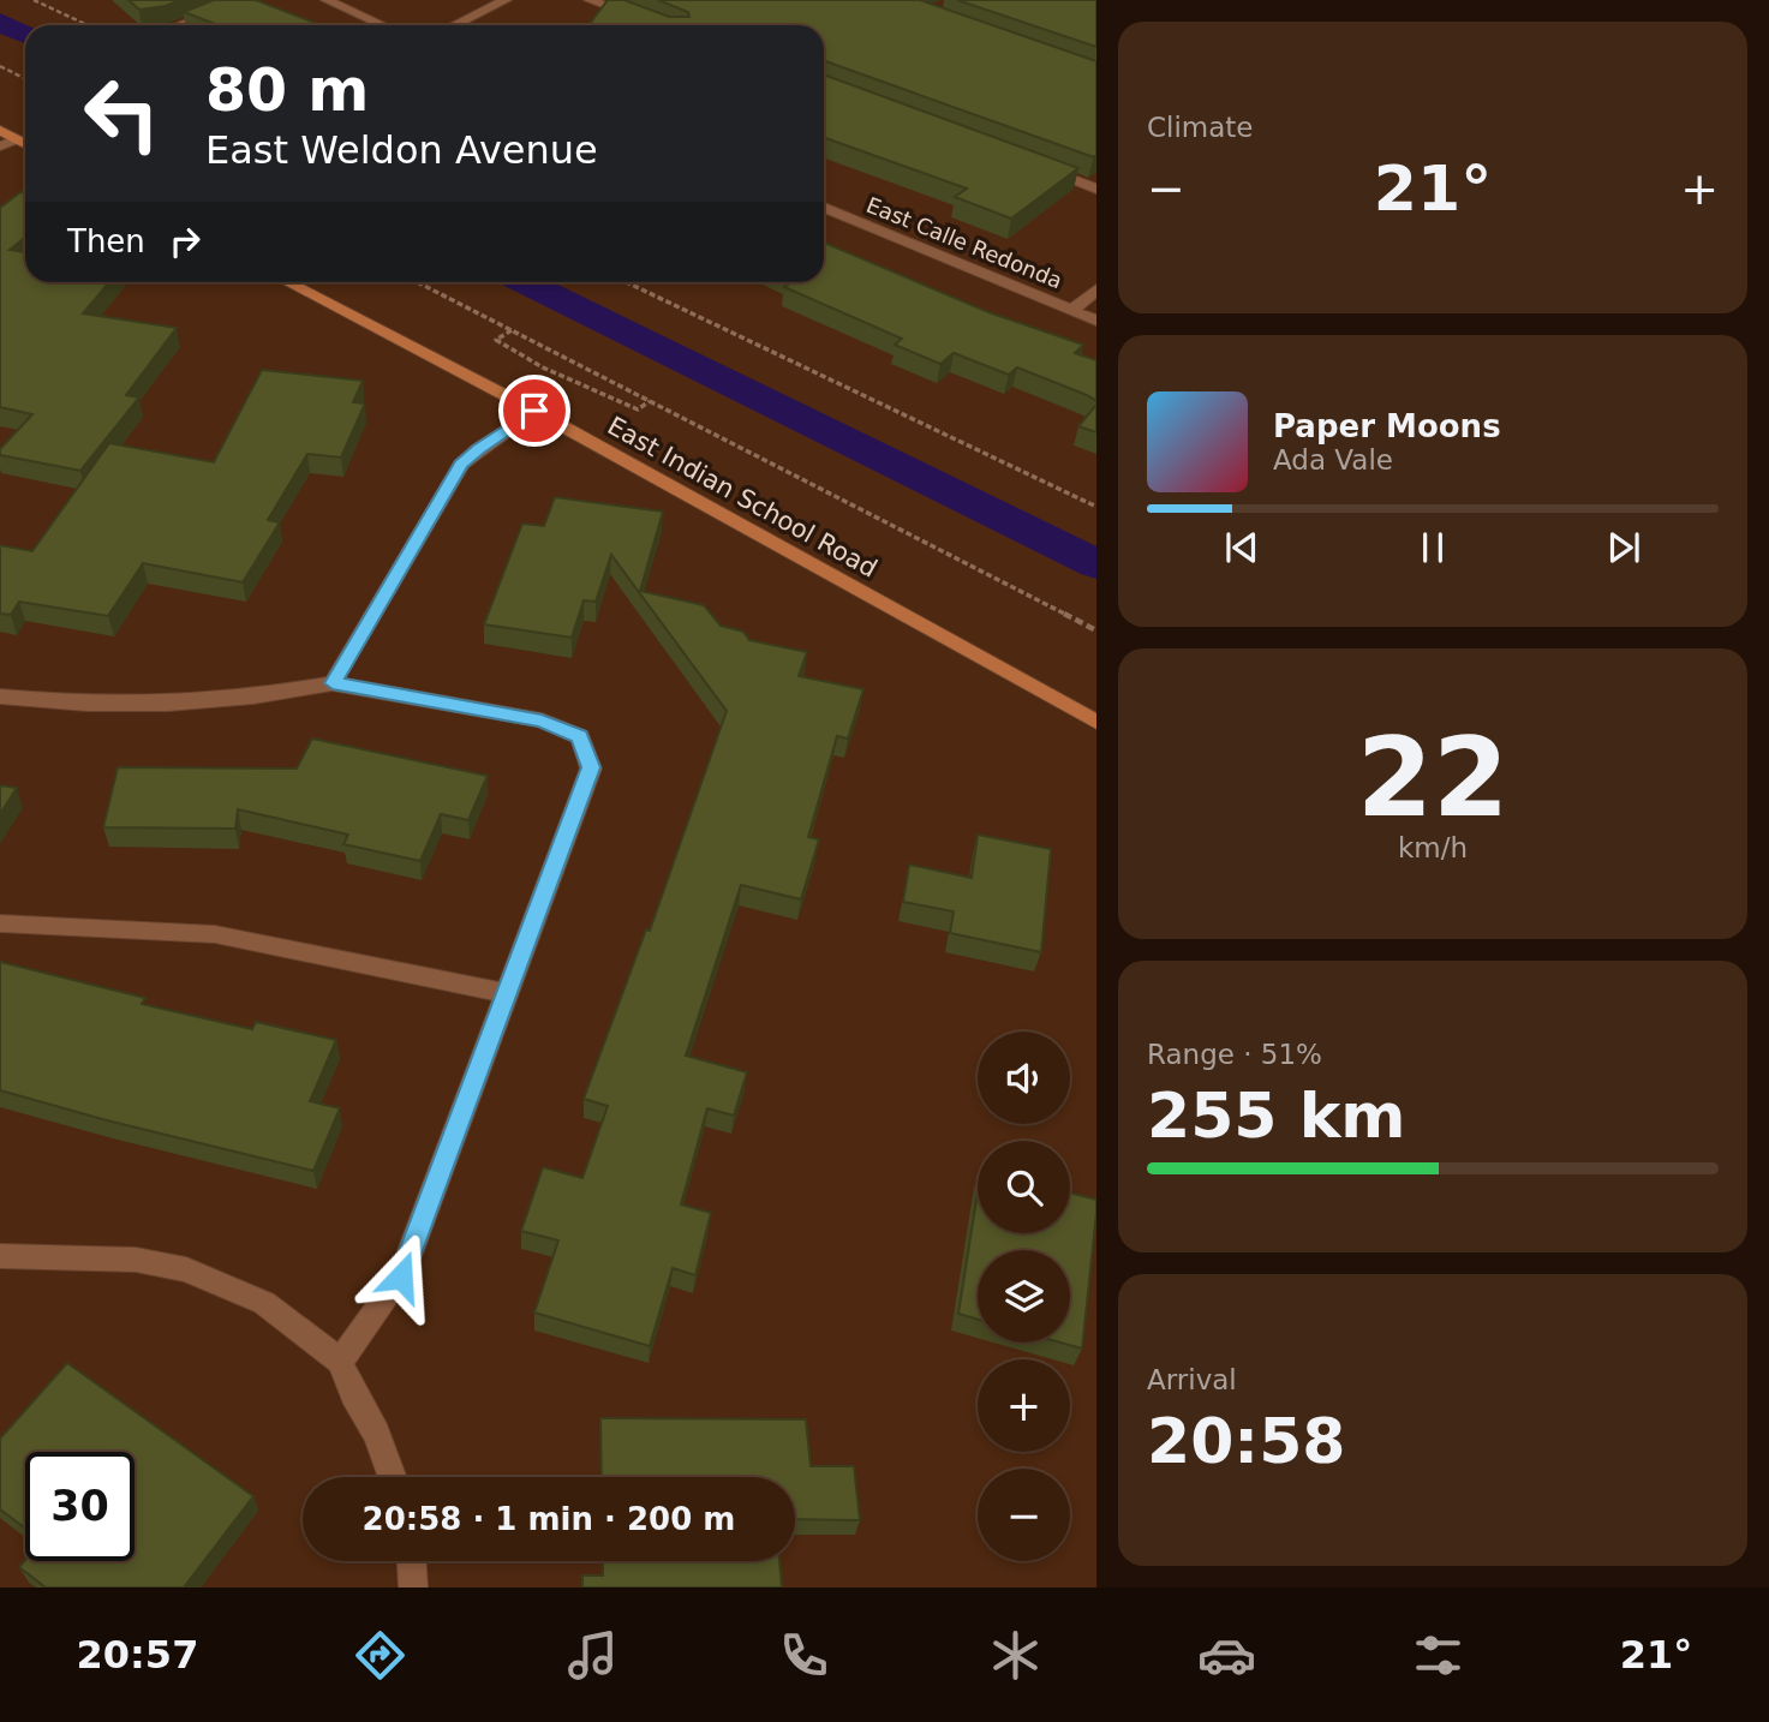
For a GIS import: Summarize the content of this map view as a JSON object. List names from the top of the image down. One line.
{"streets":{"main road":["East Indian School Road"],"street":["East Calle Redonda"]},"page":{"tile":["Climate",["22","km/h"],["Range · 51%","255 km"],["Arrival","20:58"]],"turn":["80 m","East Weldon Avenue"],"heat":["−","21°","+"],"then":"Then","song":["Paper Moons","Ada Vale"],"map_buttons":["+","−"],"limit":"30","trip":"20:58 · 1 min · 200 m","tabs":["20:57","21°"]}}
